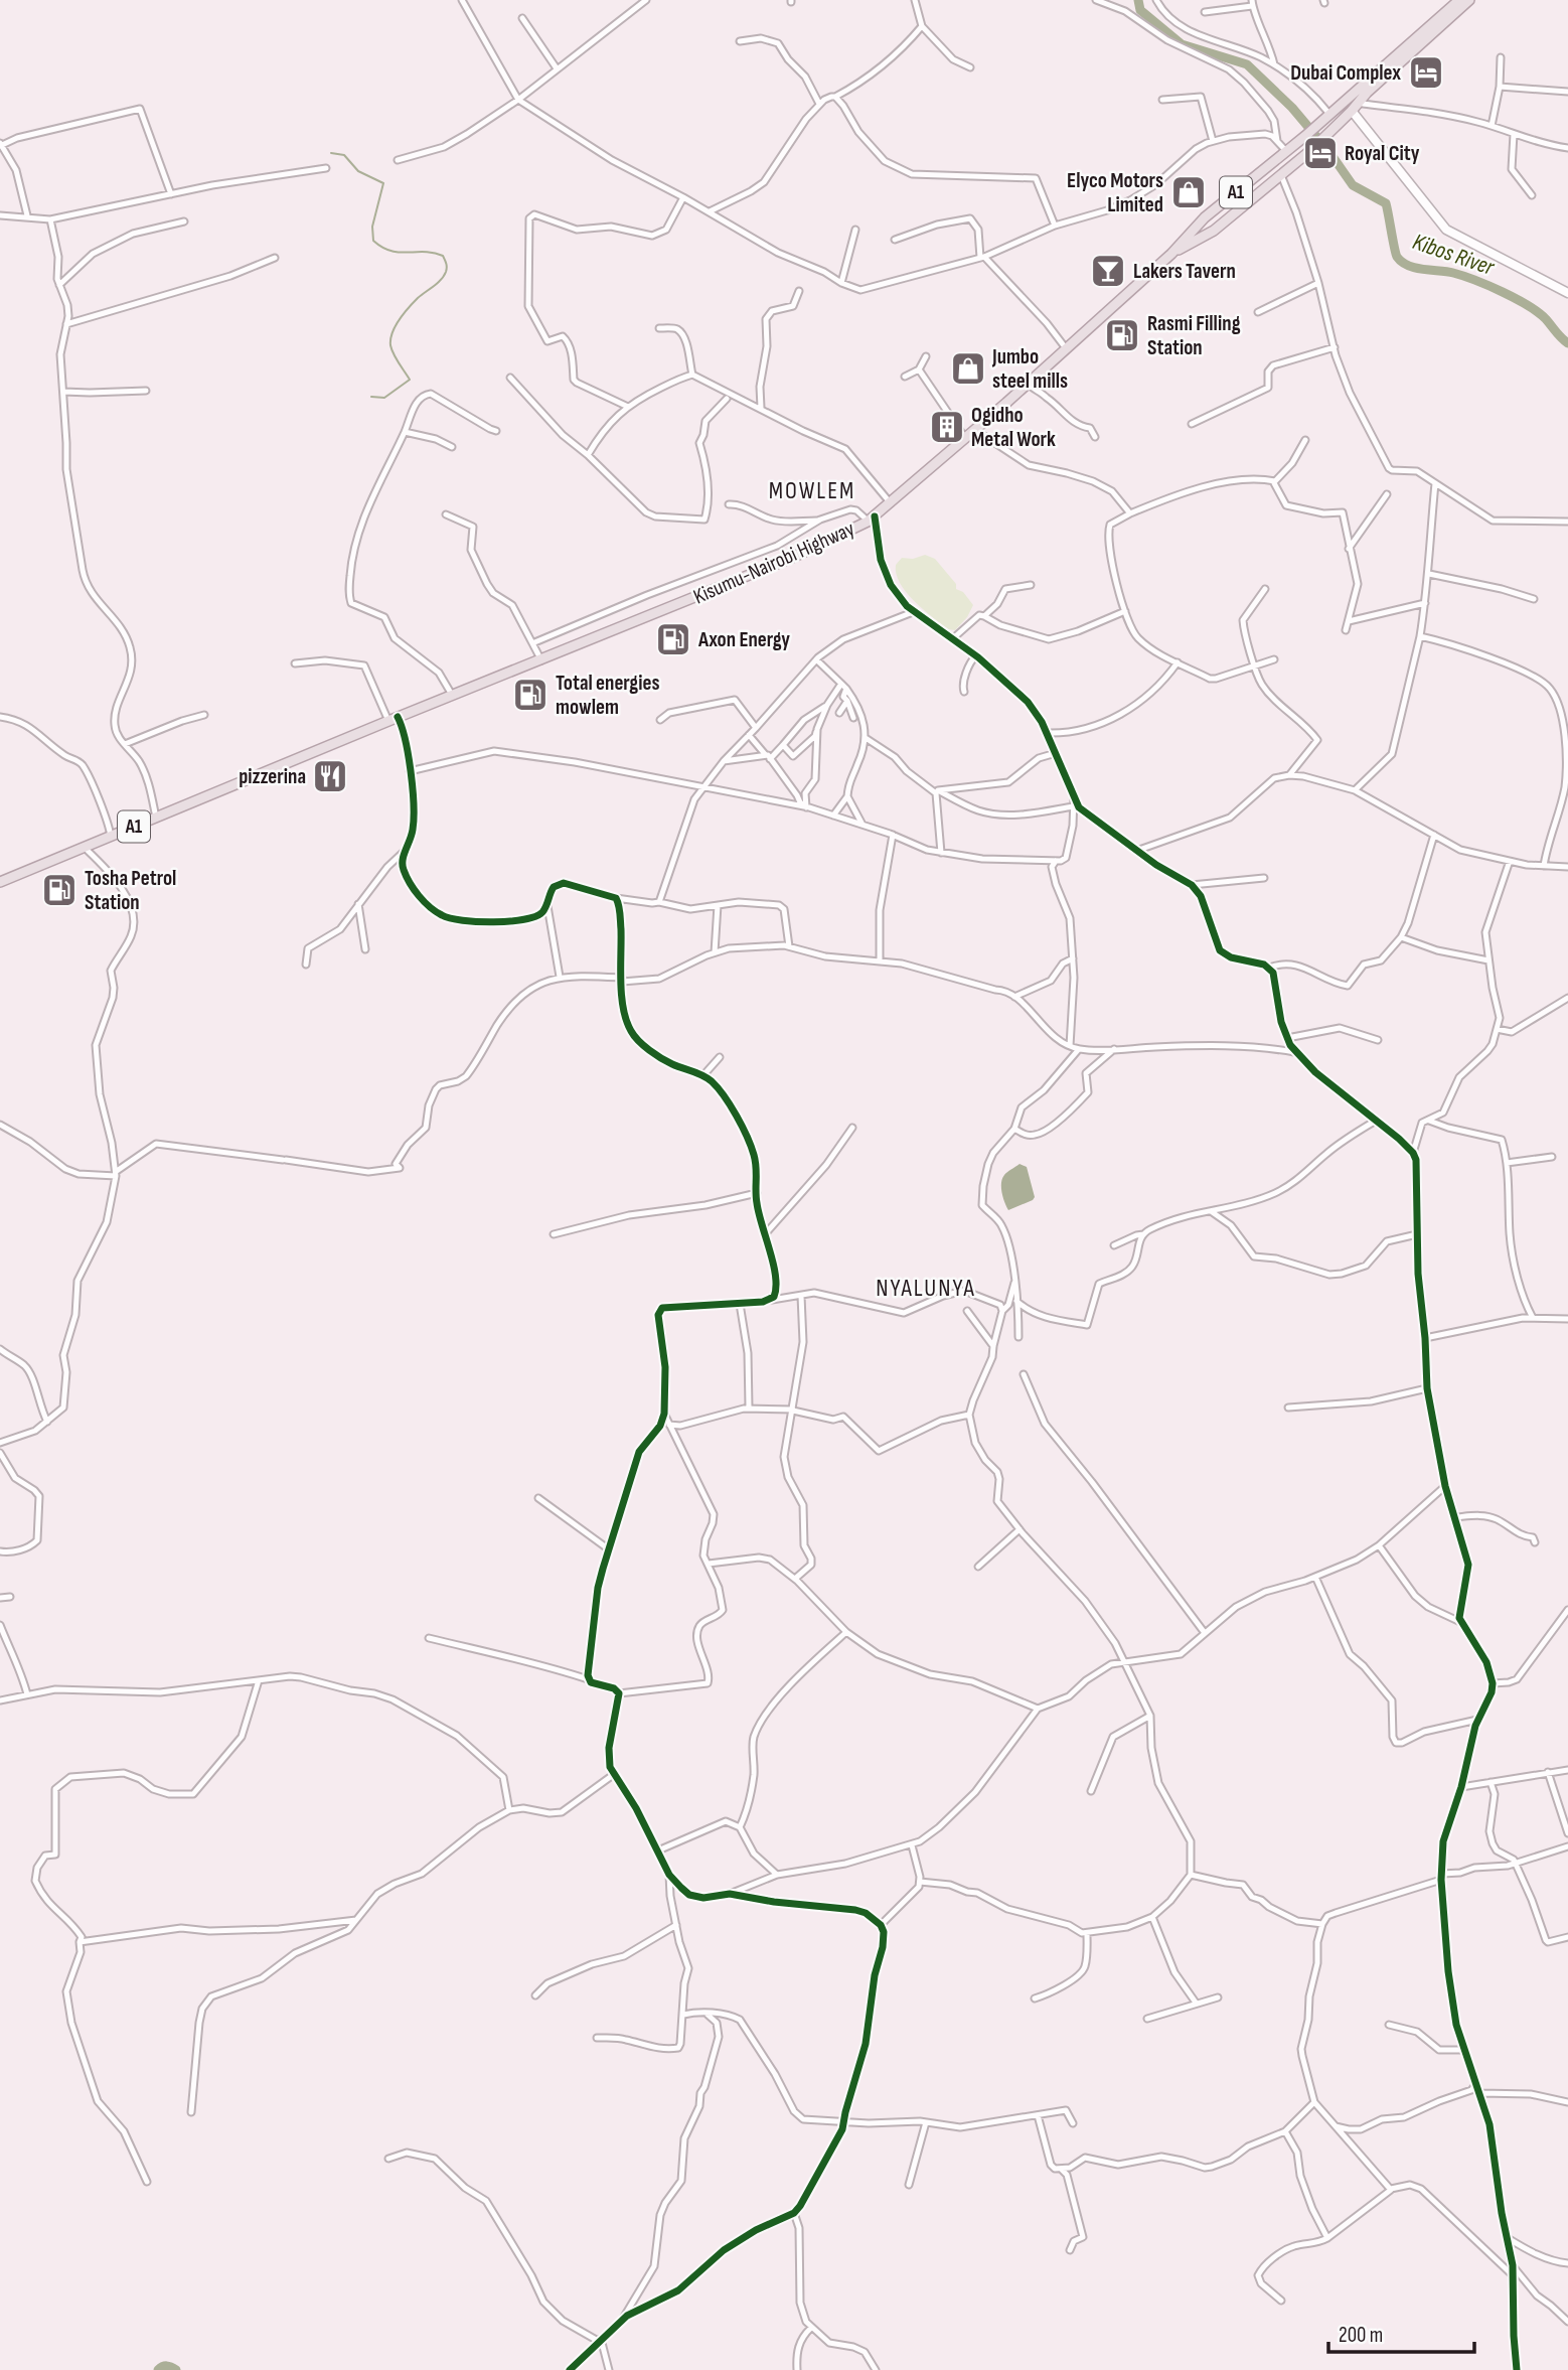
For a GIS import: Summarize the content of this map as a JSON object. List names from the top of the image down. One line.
{"streets":{"highway":["A1","Kisumu-Nairobi Highway"]},"crossings":[["A1","Kisumu-Nairobi Highway"]],"districts":["MOWLEM","NYALUNYA"],"water":["Kibos River"],"places":{"hotel":["Dubai Complex","Royal City"],"shop":["Elyco Motors Limited","Jumbo steel mills"],"bar":["Lakers Tavern"],"fuel station":["Rasmi Filling Station","Axon Energy","Total energies mowlem","Tosha Petrol Station"],"building":["Ogidho Metal Work"],"restaurant":["pizzerina"]},"scale_bar":"200 m"}
